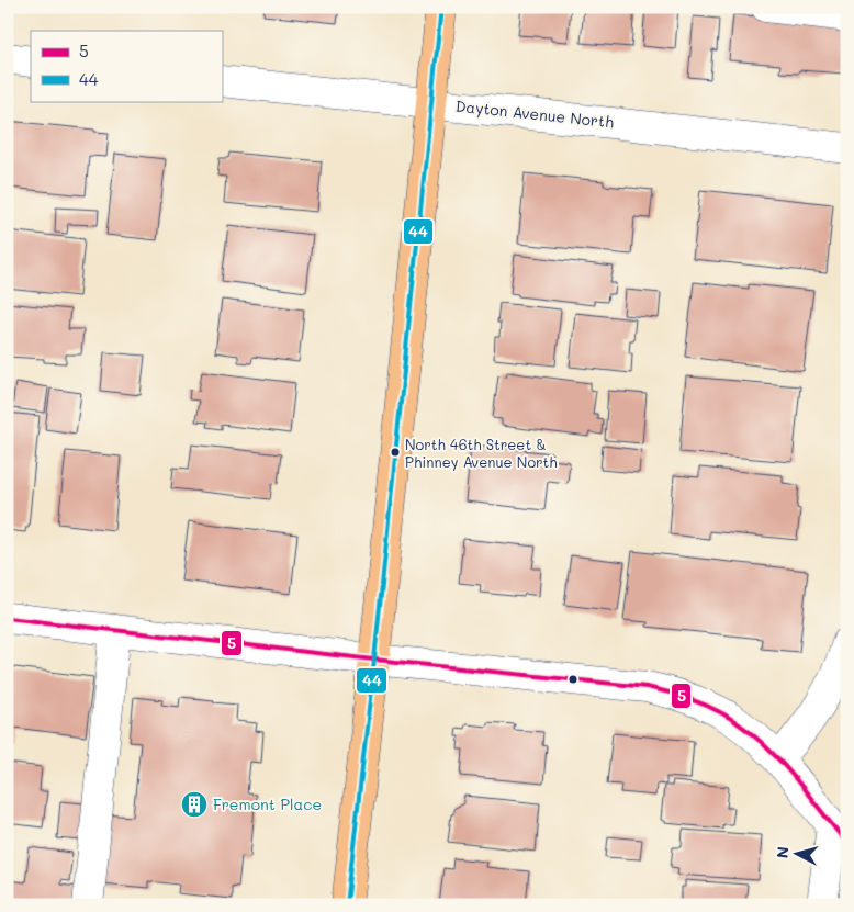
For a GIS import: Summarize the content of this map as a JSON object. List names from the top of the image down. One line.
{"streets":{"street":["Dayton Avenue North"]},"places":{"other":["North 46th Street & Phinney Avenue North"],"building":["Fremont Place"]},"lines":["transit line 44","transit line 5"],"legend":["5","44"],"north":"left"}
